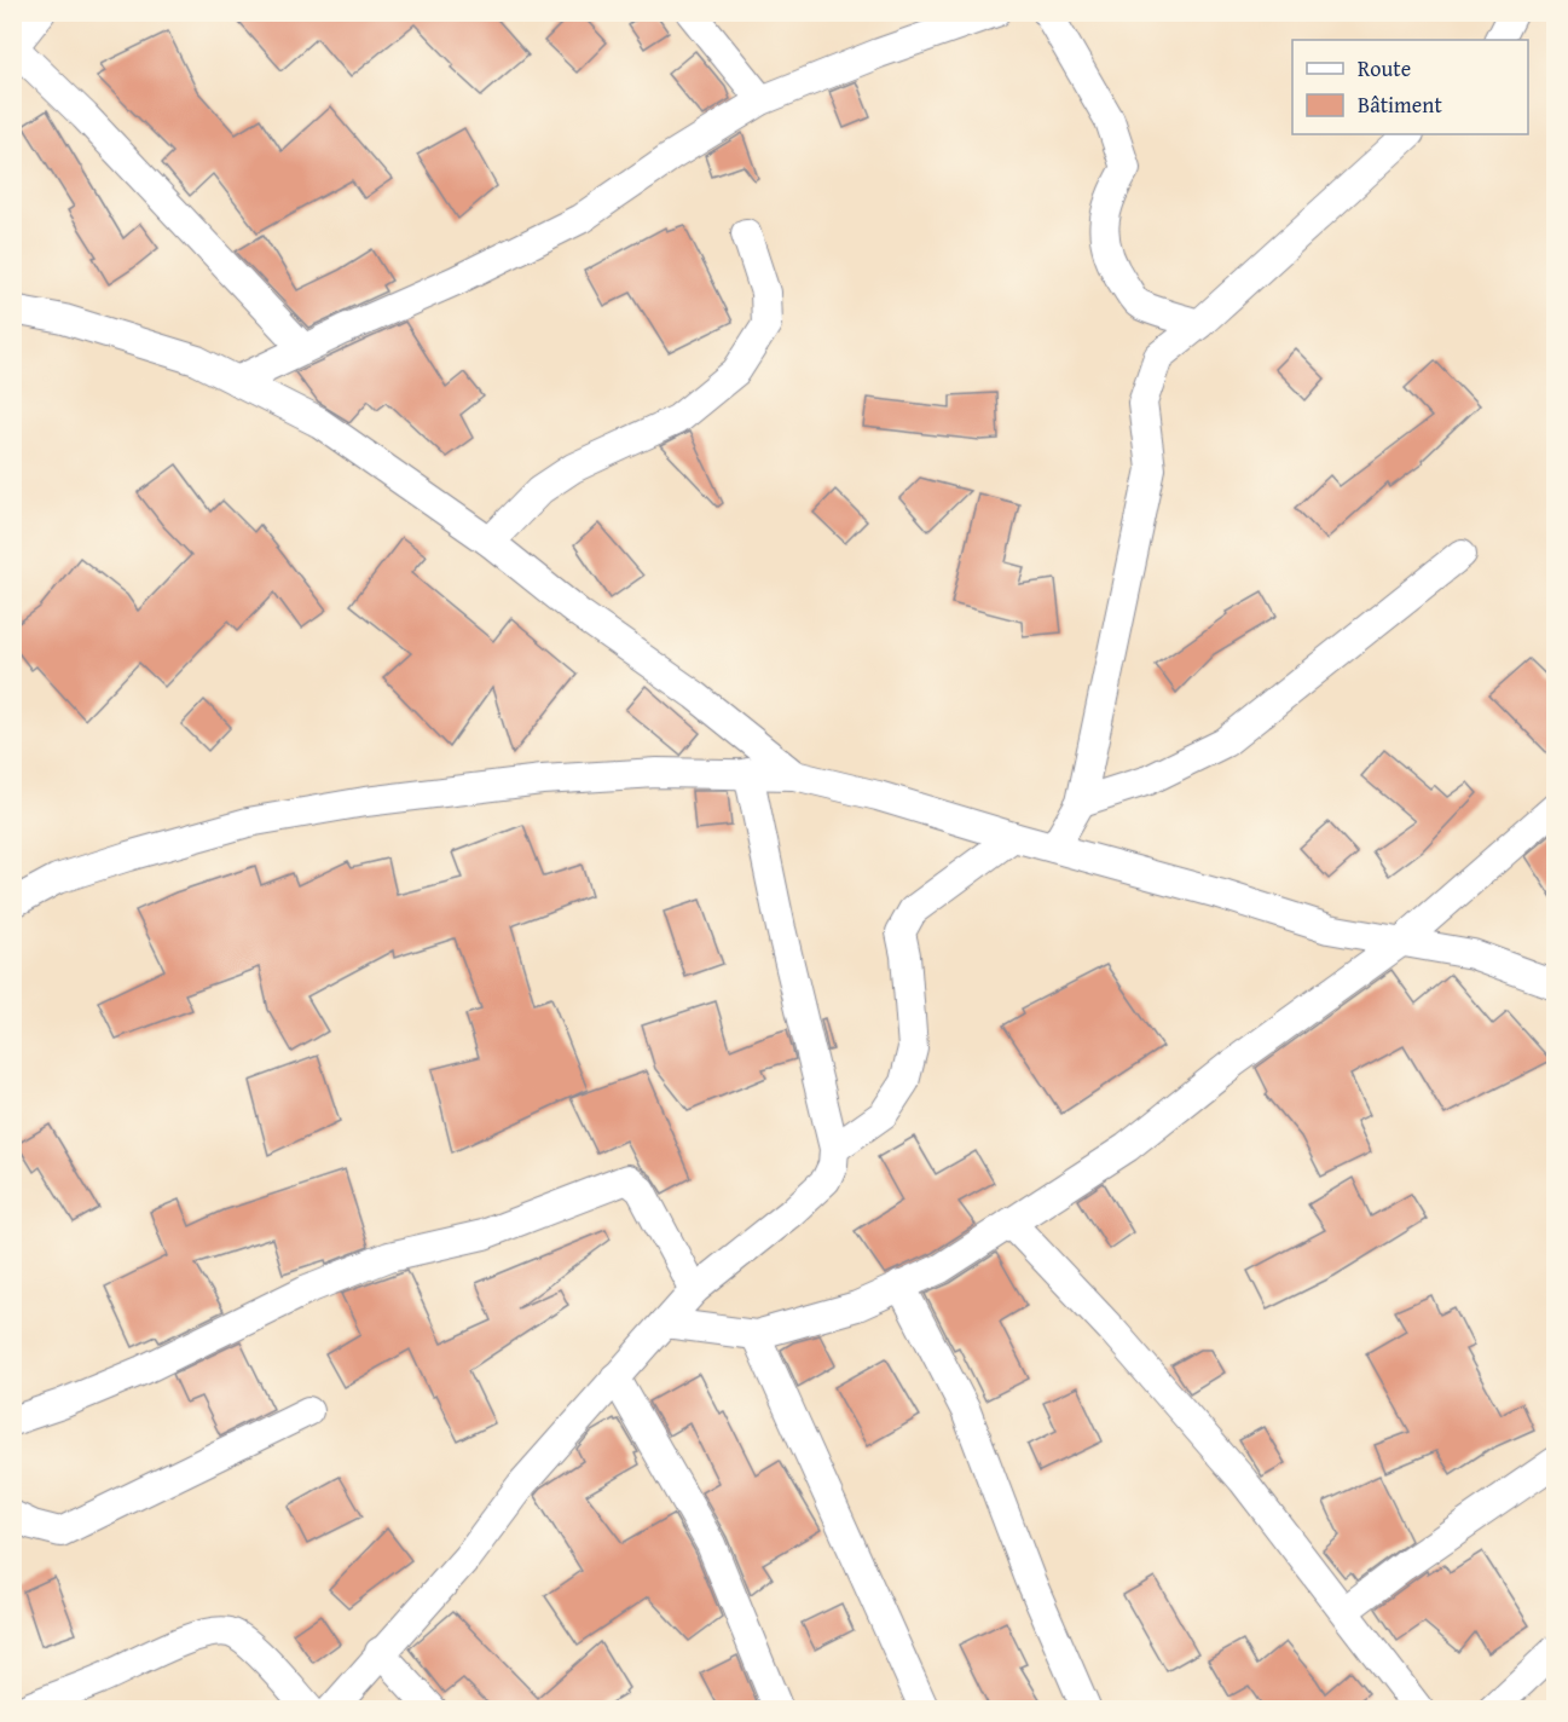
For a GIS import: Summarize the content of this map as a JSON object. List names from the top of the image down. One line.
{"legend":["Route","Bâtiment"]}
